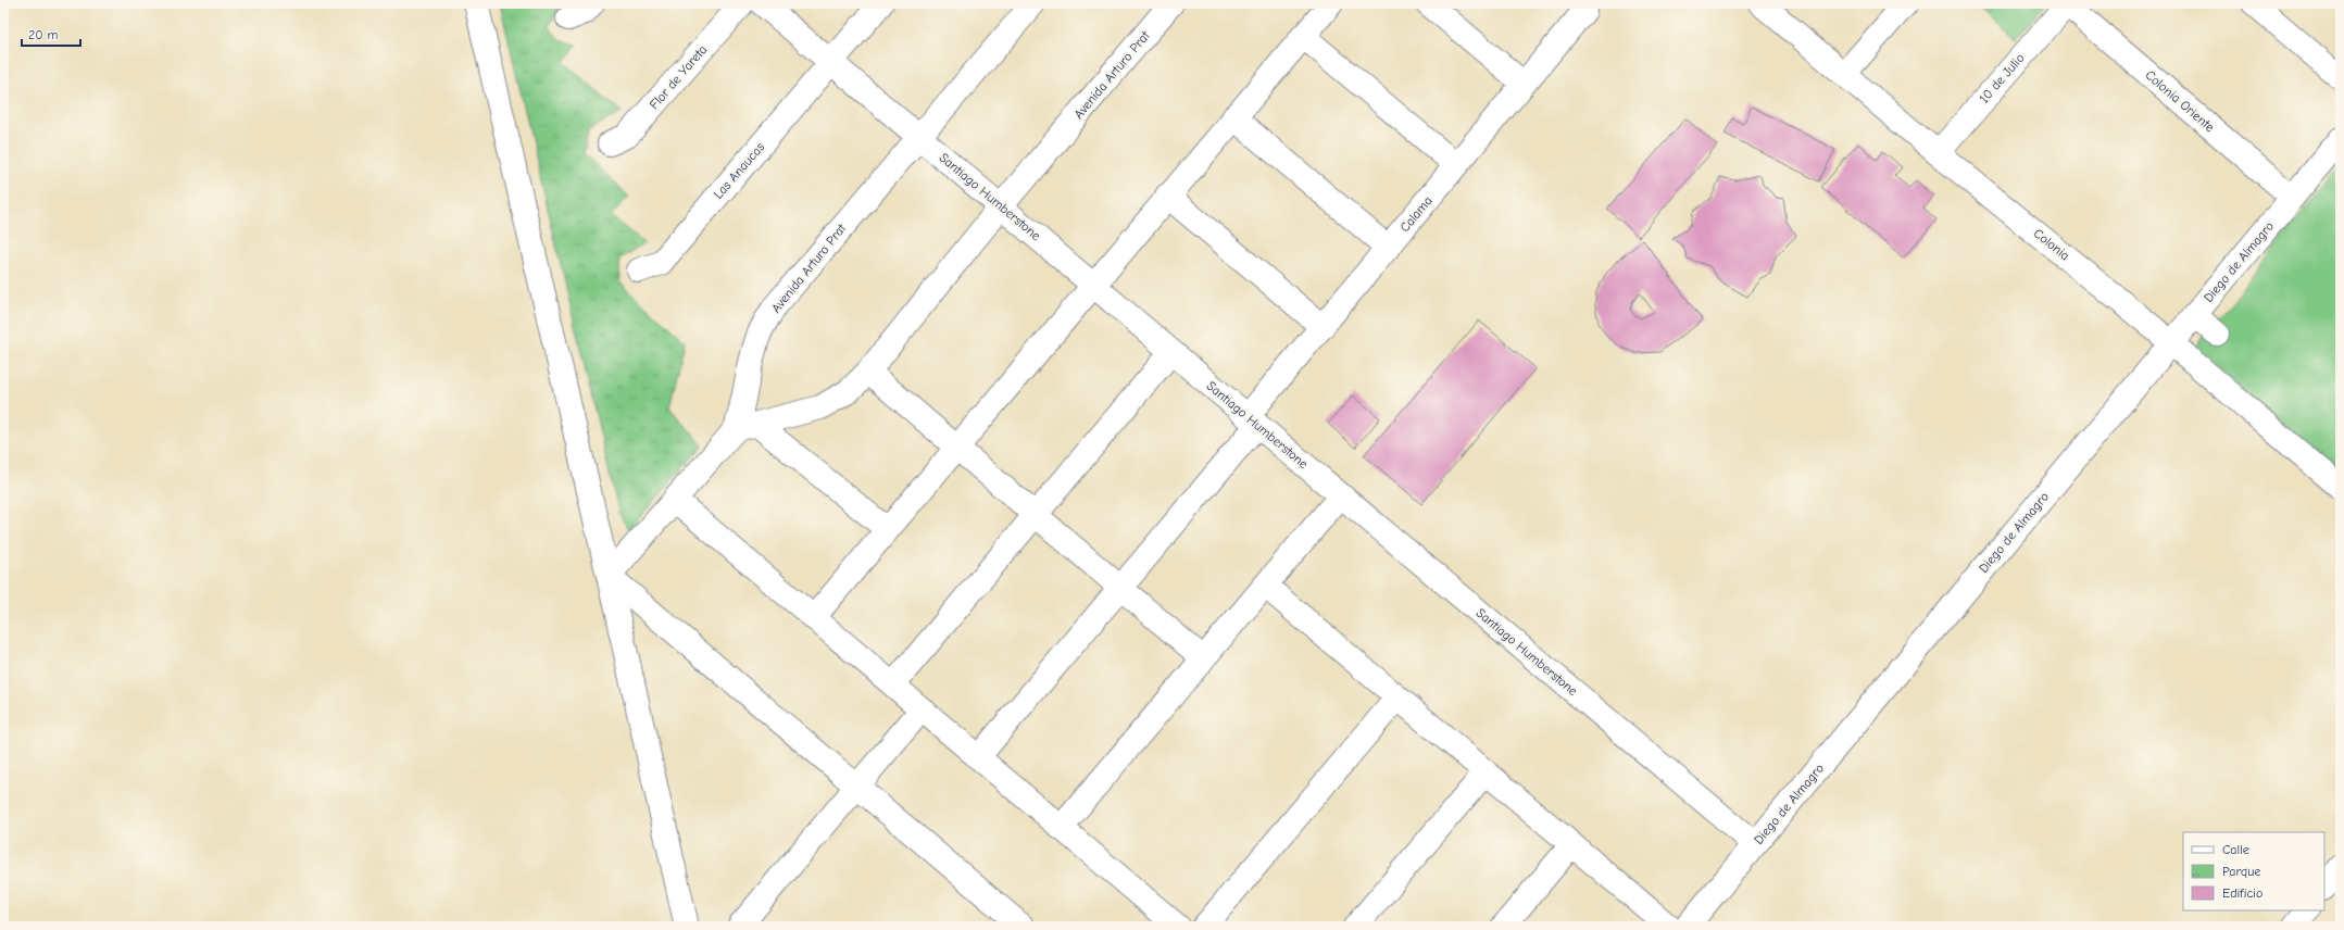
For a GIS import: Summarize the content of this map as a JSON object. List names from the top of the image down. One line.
{"streets":{"street":["Avenida Arturo Prat","Flor de Yareta","10 de Julio","Colonia Oriente","Las Anaucas","Santiago Humberstone","Calama","Colonia","Diego de Almagro"]},"crossings":[["Avenida Arturo Prat","Santiago Humberstone"],["10 de Julio","Colonia Oriente"],["10 de Julio","Colonia"],["Colonia Oriente","Diego de Almagro"],["Las Anaucas","Santiago Humberstone"],["Santiago Humberstone","Calama"],["Santiago Humberstone","Diego de Almagro"],["Colonia","Diego de Almagro"]],"legend":["Calle","Parque","Edificio"],"scale_bar":"20 m"}
